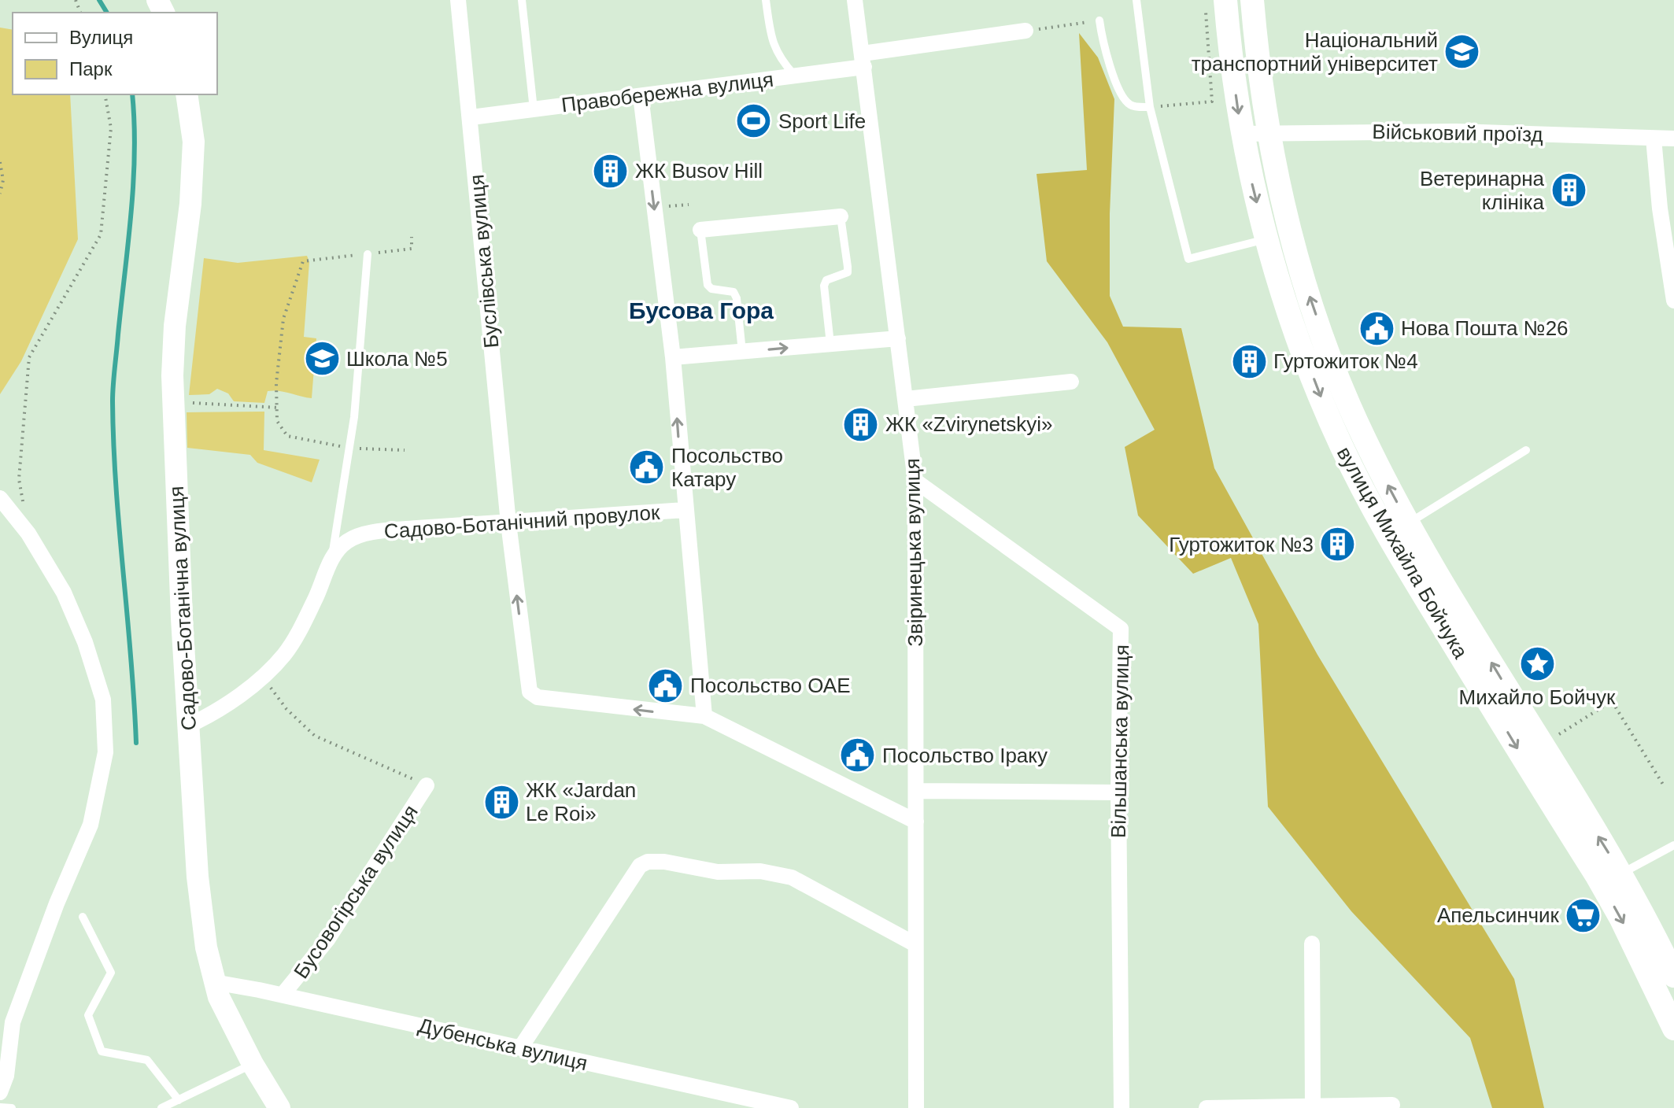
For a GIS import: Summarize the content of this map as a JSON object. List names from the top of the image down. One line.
{"streets":{"main road":["вулиця Михайла Бойчука"],"street":["Правобережна вулиця","Військовий проїзд","Буслівська вулиця","Садово-Ботанічний провулок","Звіринецька вулиця","Садово-Ботанічна вулиця","Вільшанська вулиця","Бусовогірська вулиця","Дубенська вулиця"]},"crossings":[["Правобережна вулиця","Буслівська вулиця"],["Правобережна вулиця","Звіринецька вулиця"],["Військовий проїзд","вулиця Михайла Бойчука"],["Буслівська вулиця","Садово-Ботанічний провулок"],["Звіринецька вулиця","Вільшанська вулиця"],["Садово-Ботанічна вулиця","Дубенська вулиця"],["Бусовогірська вулиця","Дубенська вулиця"]],"districts":["Бусова Гора"],"places":{"school or university":["Національний транспортний університет","Школа №5"],"sports":["Sport Life"],"building":["ЖК Busov Hill","Ветеринарна клініка","Гуртожиток №4","ЖК «Zvirynetskyi»","Гуртожиток №3","ЖК «Jardan Le Roi»"],"public building":["Нова Пошта №26","Посольство Катару","Посольство ОАЕ","Посольство Іраку"],"place":["Михайло Бойчук"],"supermarket":["Апельсинчик"]},"legend":["Вулиця","Парк"]}
